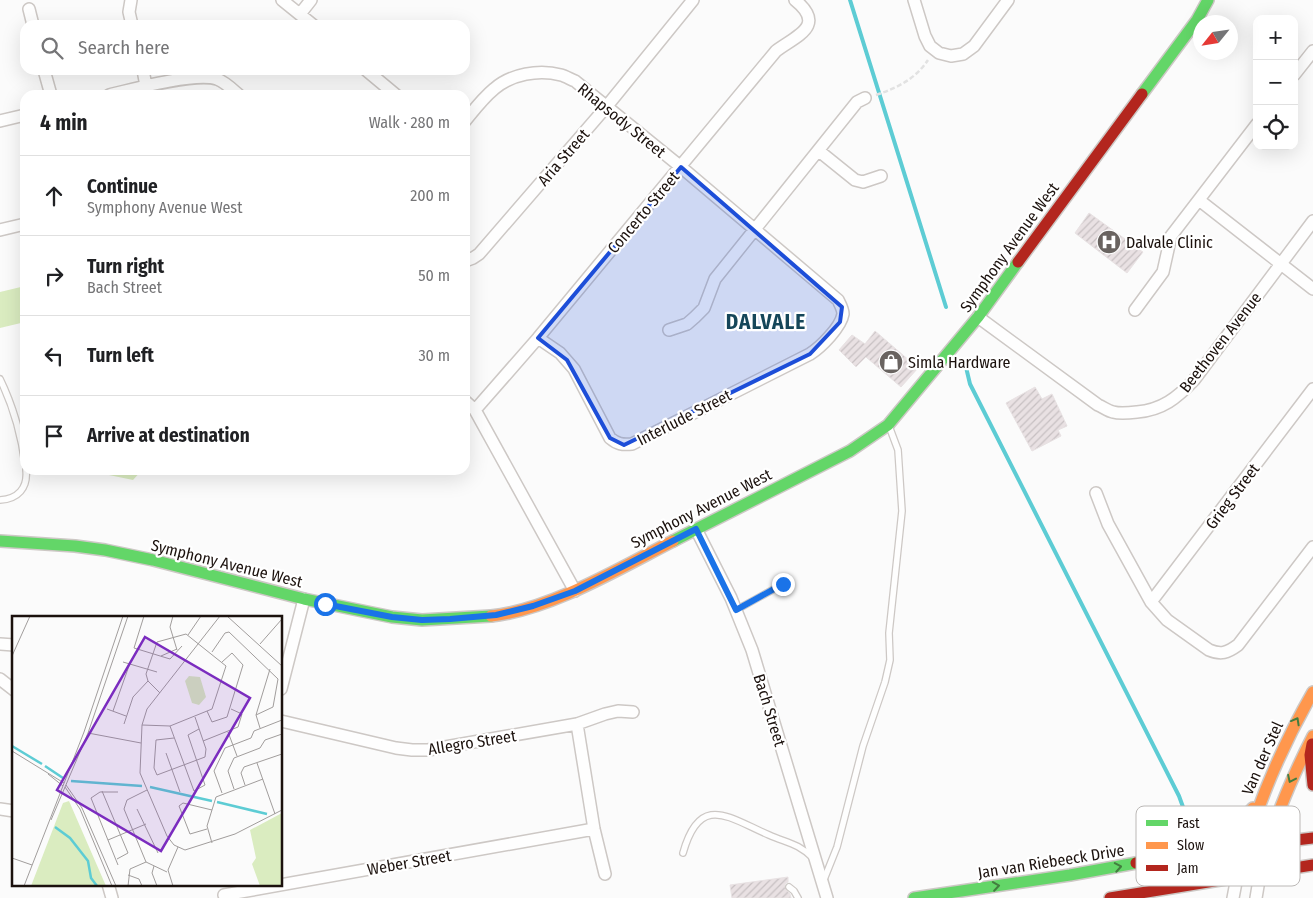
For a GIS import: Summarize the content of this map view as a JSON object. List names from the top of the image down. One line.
{"streets":{"street":["Rhapsody Street","Aria Street","Concerto Street","Symphony Avenue West","Beethoven Avenue","Interlude Street","Grieg Street","Bach Street","Allegro Street","Van der Stel","Jan van Riebeeck Drive","Weber Street"]},"crossings":[["Rhapsody Street","Aria Street"],["Rhapsody Street","Concerto Street"],["Rhapsody Street","Interlude Street"],["Concerto Street","Interlude Street"],["Symphony Avenue West","Beethoven Avenue"],["Symphony Avenue West","Bach Street"]],"one_way":["Jan van Riebeeck Drive"],"districts":["DALVALE"],"places":{"hospital":["Dalvale Clinic"],"shop":["Simla Hardware"]},"legend":["Fast","Slow","Jam"],"north":"bottom left","page":{"map_buttons":["+","−"],"search":"Search here","heading":["4 min","Walk · 280 m"],"list":[["Continue","Symphony Avenue West","200 m"],["Turn right","Bach Street","50 m"],["Turn left","30 m"],"Arrive at destination"]}}
